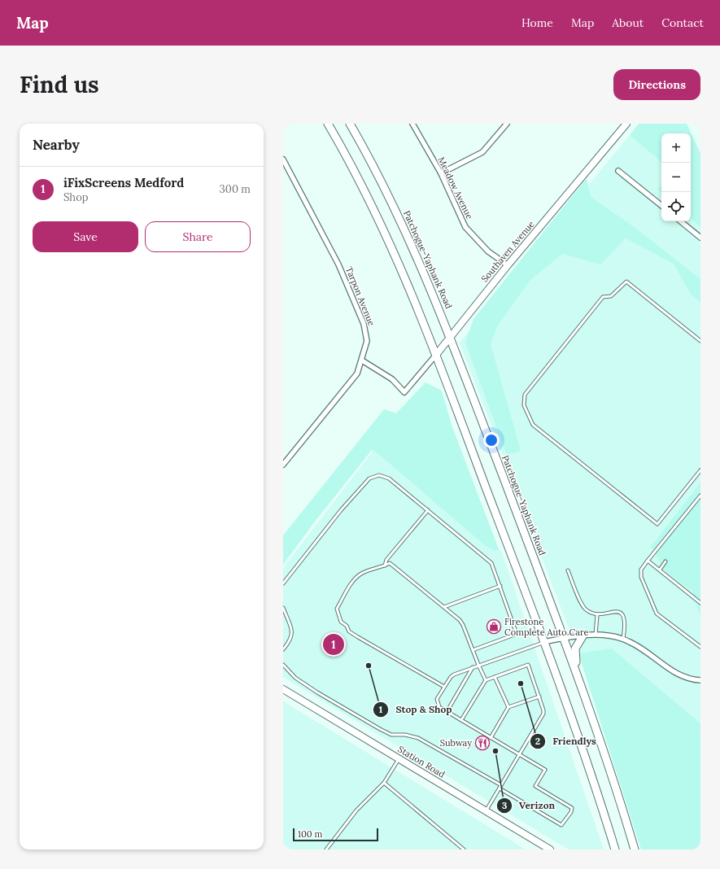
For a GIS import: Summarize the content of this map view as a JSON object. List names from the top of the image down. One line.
{"streets":{"main road":["Southaven Avenue","Patchogue-Yaphank Road","Station Road"],"street":["Meadow Avenue","Tarpon Avenue"]},"crossings":[["Meadow Avenue","Southaven Avenue"],["Southaven Avenue","Patchogue-Yaphank Road"],["Southaven Avenue","Tarpon Avenue"]],"places":{"shop":["Firestone Complete Auto Care"],"other":["Stop & Shop","Friendlys","Verizon"],"restaurant":["Subway"]},"scale_bar":"100 m","page":{"header":"Map","nav":["Home","Map","About","Contact"],"buttons":["Directions",["Save","Share"]],"title":"Find us","heading":"Nearby","map_buttons":["+","−"],"list":[{"mark":"1","name":"iFixScreens Medford","note":"Shop","value":"300 m"}],"pins":"1","scale":"100 m"}}
